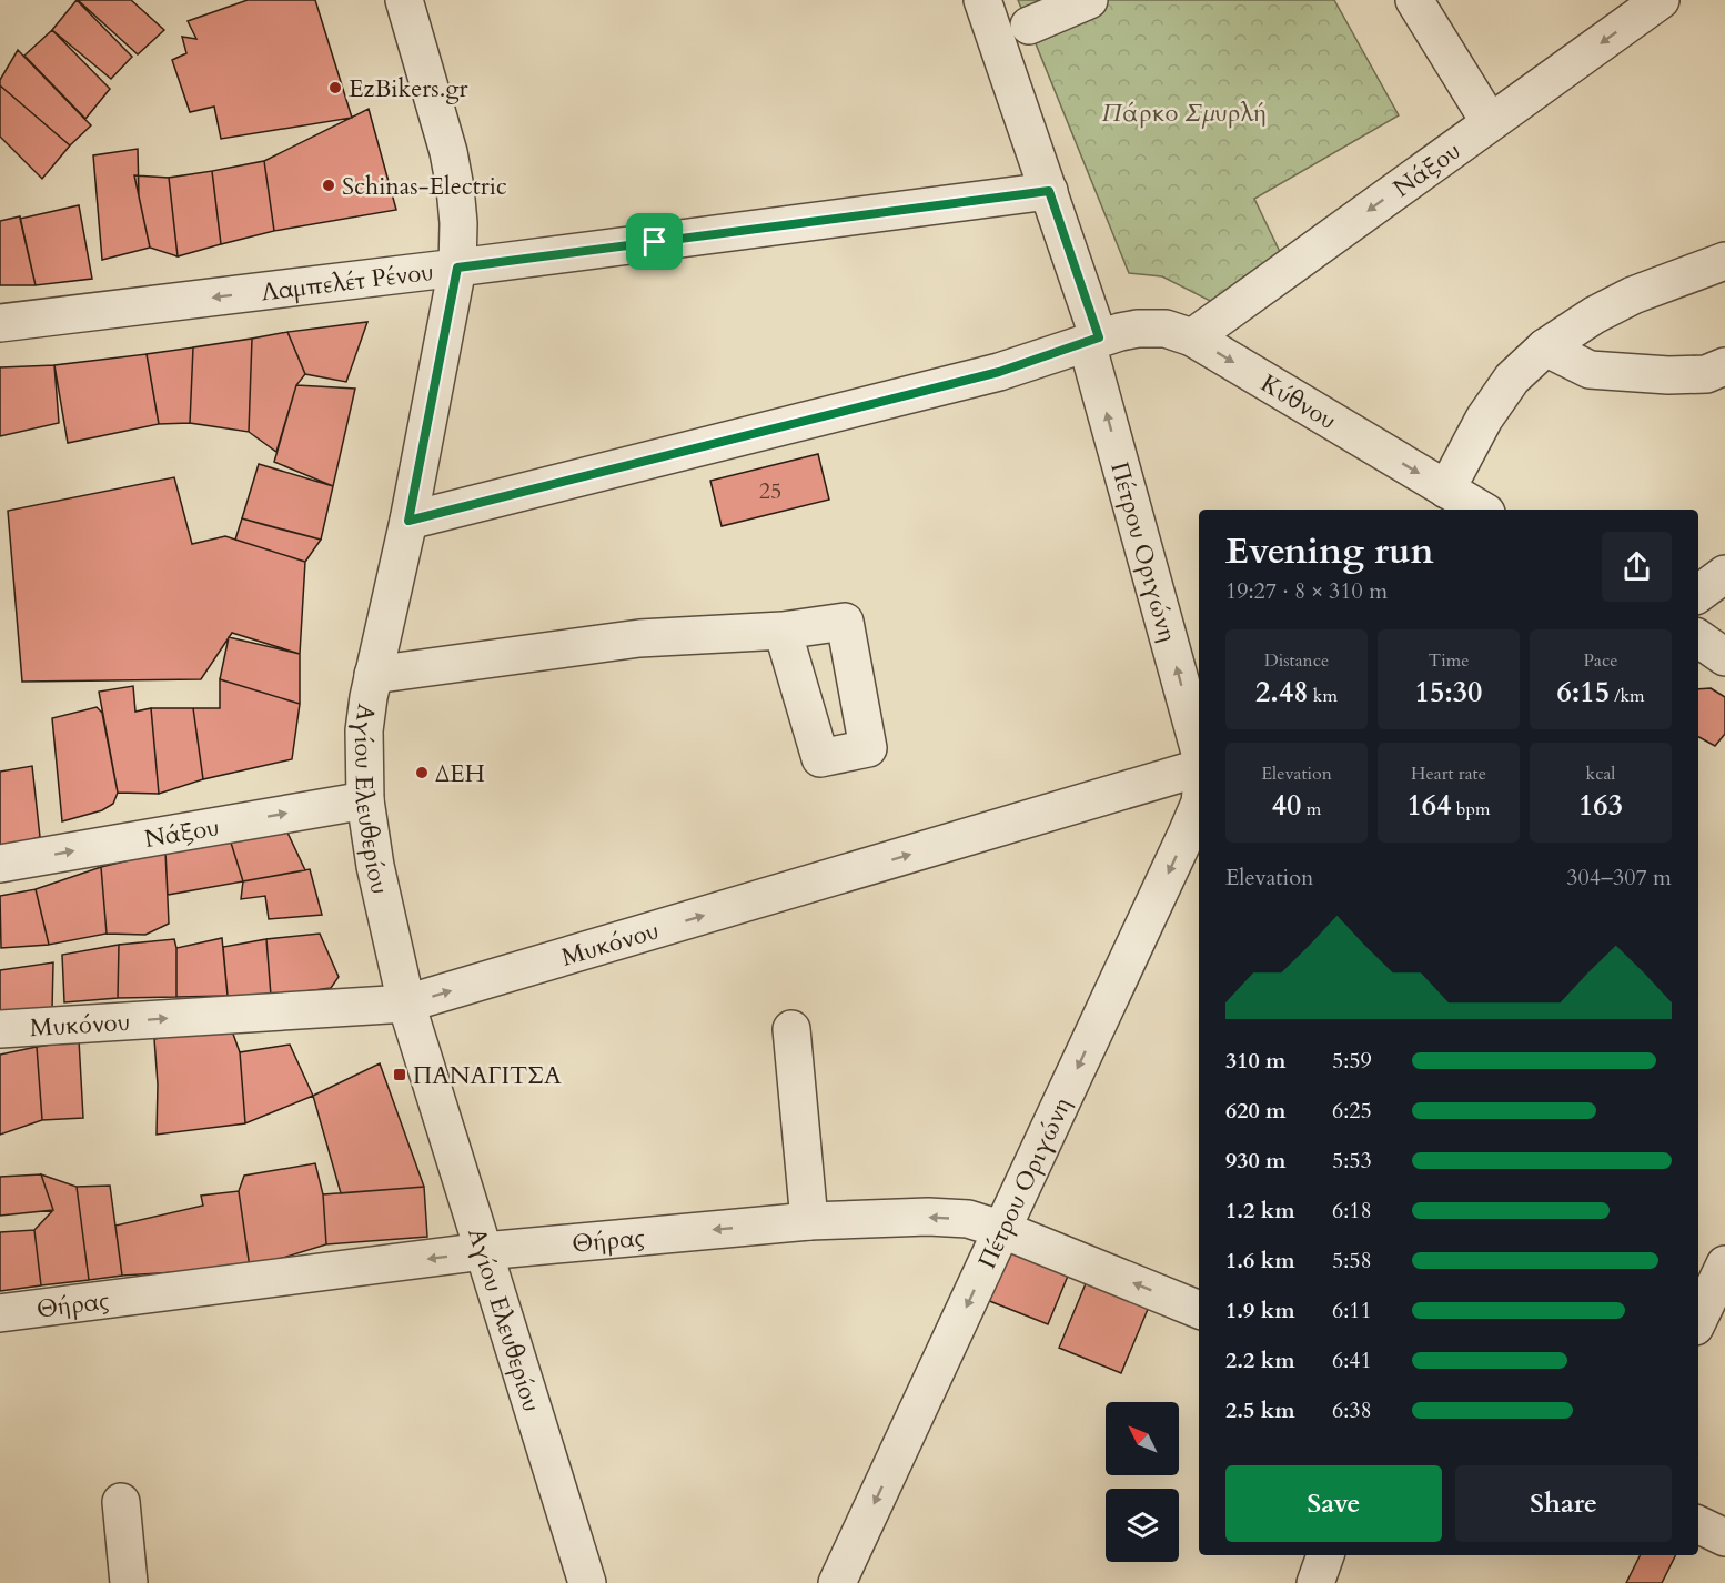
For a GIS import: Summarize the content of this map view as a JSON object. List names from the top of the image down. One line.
{"streets":{"street":["Νάξου","Λαμπελέτ Ρένου","Κύθνου","Πέτρου Οριγώνη","Αγίου Ελευθερίου","Μυκόνου","Θήρας"]},"crossings":[["Νάξου","Κύθνου"],["Νάξου","Αγίου Ελευθερίου"],["Λαμπελέτ Ρένου","Πέτρου Οριγώνη"],["Λαμπελέτ Ρένου","Αγίου Ελευθερίου"],["Κύθνου","Πέτρου Οριγώνη"],["Πέτρου Οριγώνη","Θήρας"],["Αγίου Ελευθερίου","Μυκόνου"],["Αγίου Ελευθερίου","Θήρας"]],"one_way":["Λαμπελέτ Ρένου","Κύθνου","Θήρας"],"parks":["Πάρκο Σµυρλή"],"places":{"other":["EzBikers.gr","Schinas-Electric","ΔΕΗ"],"transit":["ΠΑΝΑΓΙΤΣΑ"]},"house_numbers":["25"],"north":"top left","page":{"heading":["Evening run","19:27 · 8 × 310 m"],"stats":[["Distance","2.48 km"],["Time","15:30"],["Pace","6:15 /km"],["Elevation","40 m"],["Heart rate","164 bpm"],["kcal","163"]],"chart":["Elevation","304–307 m"],"list":[{"name":"310 m","note":"5:59"},{"name":"620 m","note":"6:25"},{"name":"930 m","note":"5:53"},{"name":"1.2 km","note":"6:18"},{"name":"1.6 km","note":"5:58"},{"name":"1.9 km","note":"6:11"},{"name":"2.2 km","note":"6:41"},{"name":"2.5 km","note":"6:38"}],"buttons":["Save","Share"]}}
